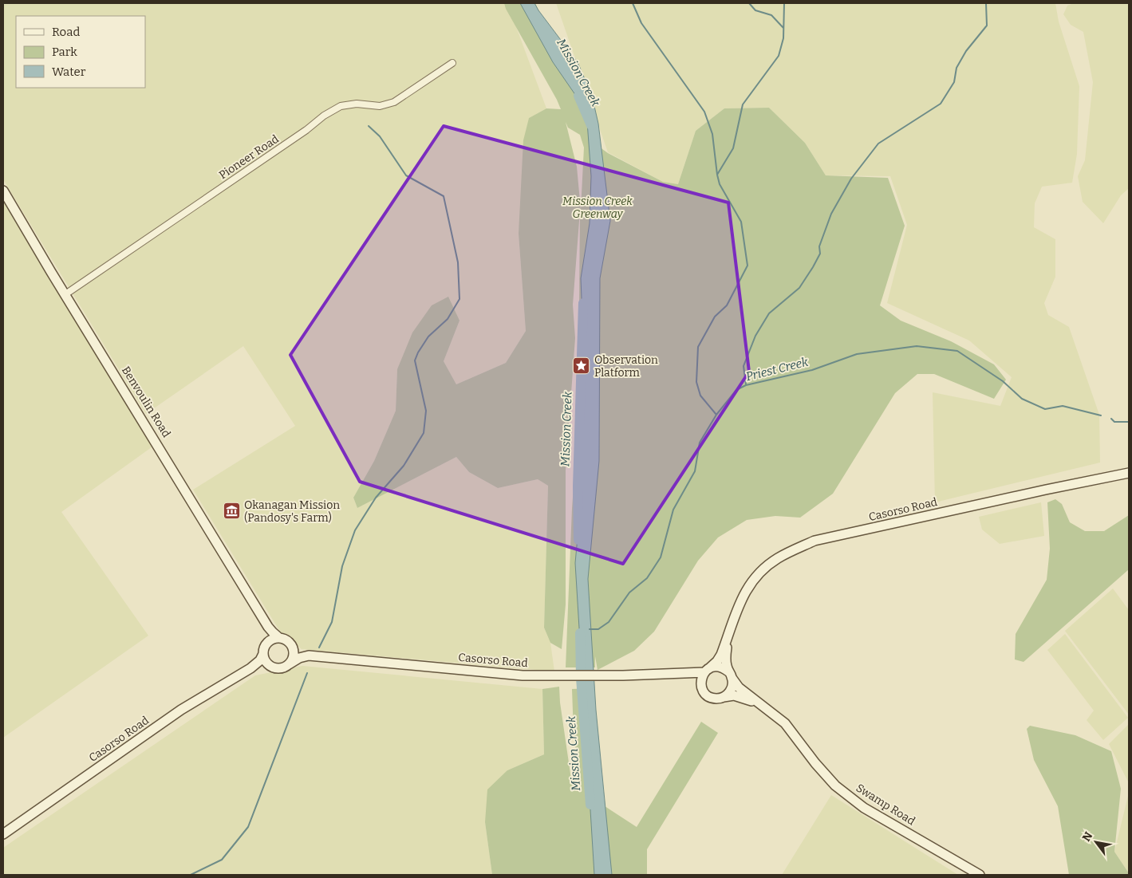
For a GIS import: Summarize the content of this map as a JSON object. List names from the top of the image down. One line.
{"streets":{"main road":["Benvoulin Road","Casorso Road","Swamp Road"],"street":["Pioneer Road"]},"crossings":[["Pioneer Road","Benvoulin Road"],["Benvoulin Road","Casorso Road"],["Casorso Road","Swamp Road"]],"water":["Mission Creek","Priest Creek"],"parks":["Mission Creek Greenway"],"places":{"place":["Observation Platform"],"museum":["Okanagan Mission (Pandosy's Farm)"]},"legend":["Road","Park","Water"],"north":"top left"}
